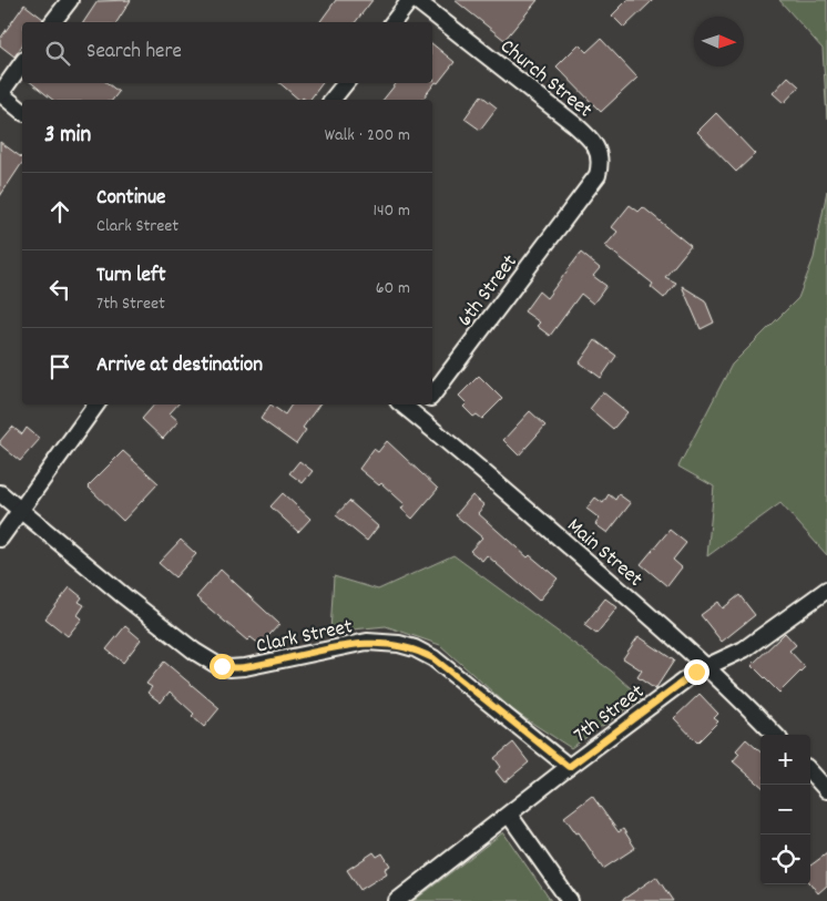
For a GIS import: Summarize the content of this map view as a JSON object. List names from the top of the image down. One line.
{"streets":{"street":["Church Street","6th Street","Main Street","Clark Street","7th Street"]},"crossings":[["Church Street","6th Street"],["Main Street","7th Street"],["Clark Street","7th Street"]],"north":"right","page":{"search":"Search here","heading":["3 min","Walk · 200 m"],"list":[["Continue","Clark Street","140 m"],["Turn left","7th Street","60 m"],"Arrive at destination"],"map_buttons":["+","−"]}}
